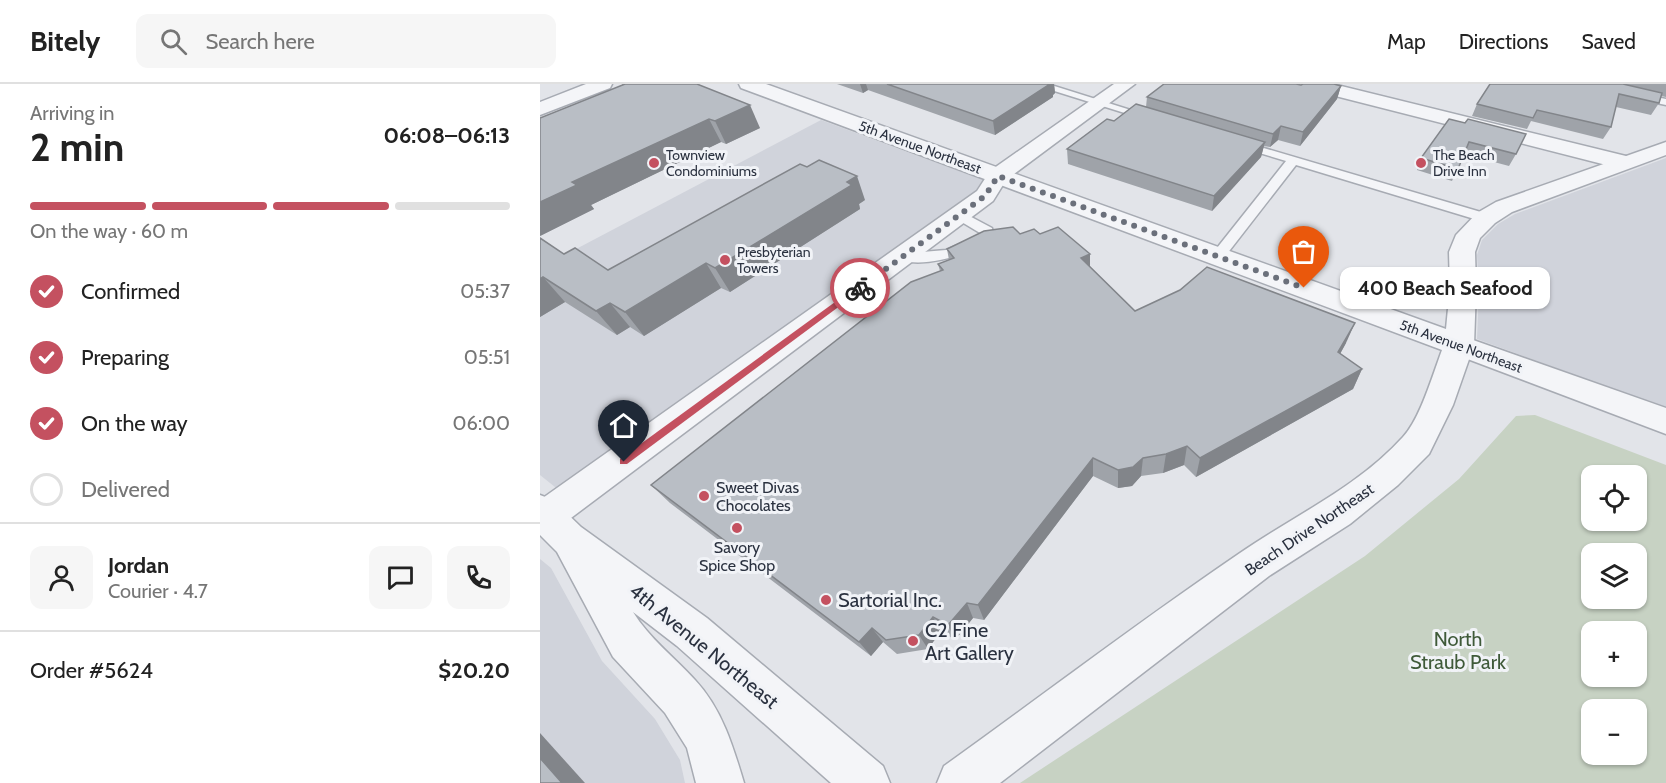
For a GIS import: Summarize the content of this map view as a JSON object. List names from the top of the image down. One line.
{"streets":{"street":["5th Avenue Northeast","Beach Drive Northeast","4th Avenue Northeast"]},"crossings":[["5th Avenue Northeast","Beach Drive Northeast"]],"parks":["North Straub Park"],"places":["Townview Condominiums","The Beach Drive Inn","Presbyterian Towers","400 Beach Seafood","Sweet Divas Chocolates","Savory Spice Shop","Sartorial Inc.","C2 Fine Art Gallery"],"page":{"header":"Bitely","search":"Search here","nav":["Map","Directions","Saved"],"heading":["2 min","Arriving in","06:08–06:13"],"panel":["Jordan","Courier · 4.7","Order #5624","$20.20"],"bar":"On the way · 60 m","list":[["Confirmed","05:37"],["Preparing","05:51"],["On the way","06:00"],"Delivered"],"bubble":"400 Beach Seafood","map_buttons":["+","−"]}}
